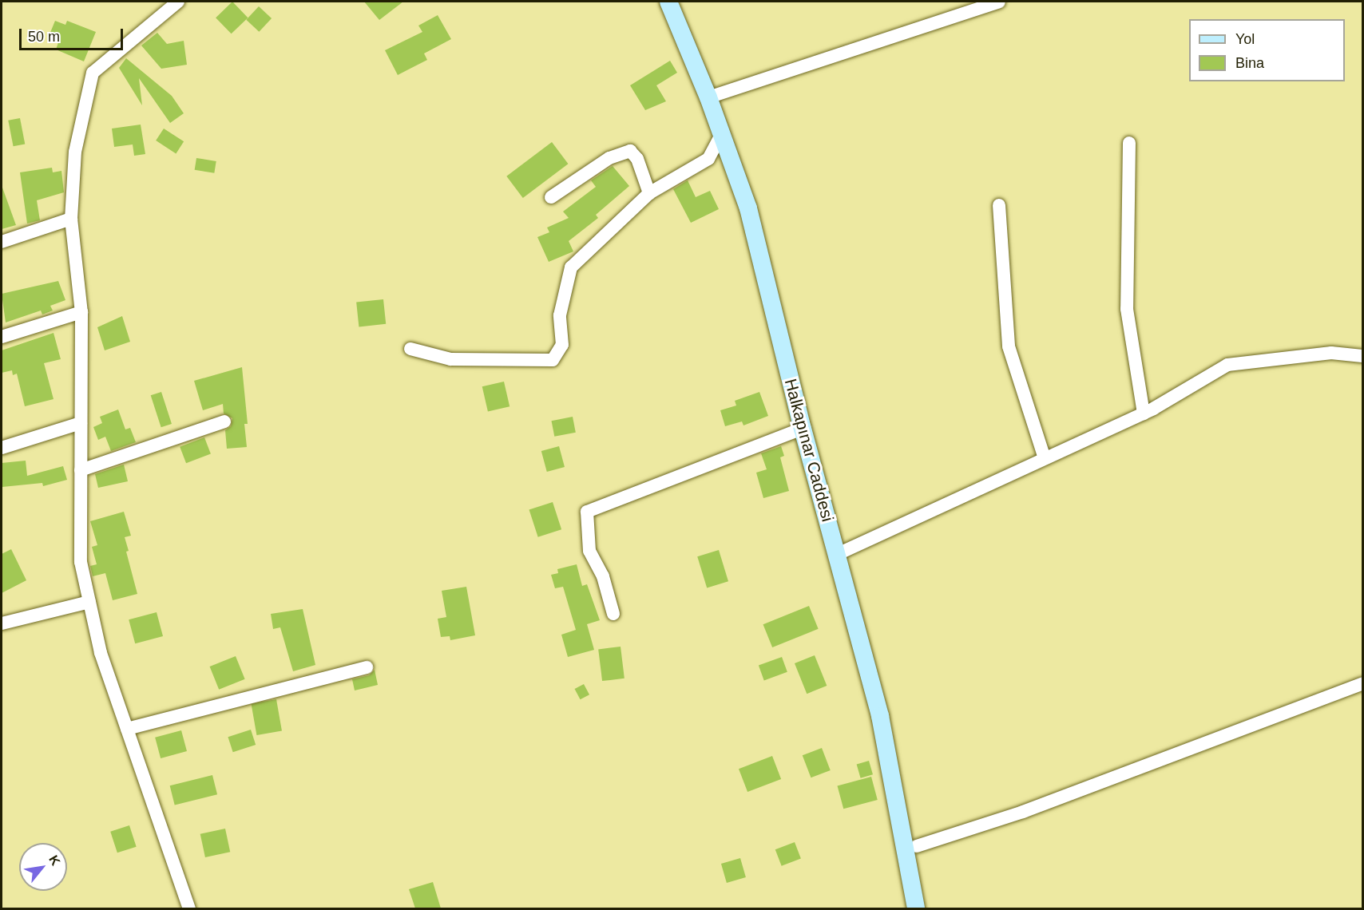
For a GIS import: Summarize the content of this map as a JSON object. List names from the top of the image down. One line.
{"streets":{"main road":["Halkapınar Caddesi"]},"legend":["Yol","Bina"],"scale_bar":"50 m","north":"top right"}
